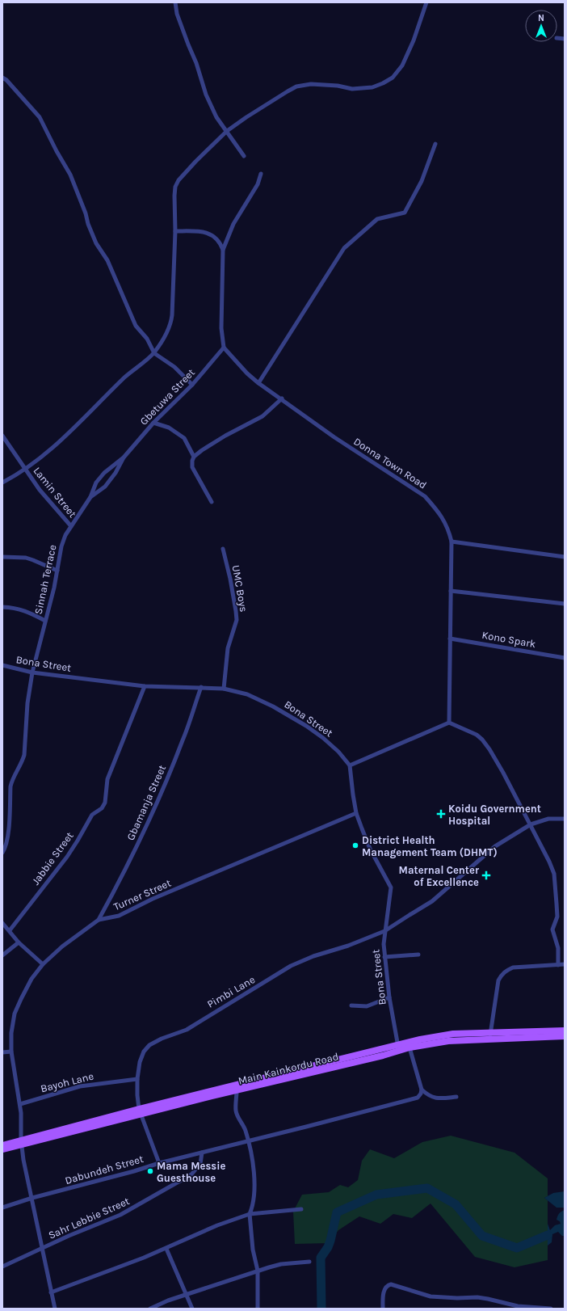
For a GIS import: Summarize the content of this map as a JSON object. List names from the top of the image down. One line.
{"streets":{"main road":["Main Kainkordu Road"],"street":["Gbetuwa Street","Donna Town Road","Lamin Street","Sinnah Terrace","UMC Boys","Kono Spark","Bona Street","Gbamanja Street","Jabbie Street","Turner Street","Pimbi Lane","Bayoh Lane","Dabundeh Street","Sahr Lebbie Street"]},"crossings":[["Gbetuwa Street","Donna Town Road"],["Gbetuwa Street","Sinnah Terrace"],["Donna Town Road","Kono Spark"],["Lamin Street","Sinnah Terrace"],["Sinnah Terrace","Bona Street"],["UMC Boys","Bona Street"],["Bona Street","Gbamanja Street"],["Bona Street","Jabbie Street"],["Bona Street","Turner Street"],["Bona Street","Pimbi Lane"],["Bona Street","Main Kainkordu Road"],["Gbamanja Street","Turner Street"],["Turner Street","Main Kainkordu Road"],["Turner Street","Bayoh Lane"],["Turner Street","Dabundeh Street"],["Turner Street","Sahr Lebbie Street"],["Pimbi Lane","Main Kainkordu Road"],["Pimbi Lane","Bayoh Lane"],["Pimbi Lane","Dabundeh Street"],["Dabundeh Street","Sahr Lebbie Street"]],"places":{"health":["Koidu Government Hospital","Maternal Center of Excellence"],"other":["District Health Management Team (DHMT)","Mama Messie Guesthouse"]},"north":"top"}
